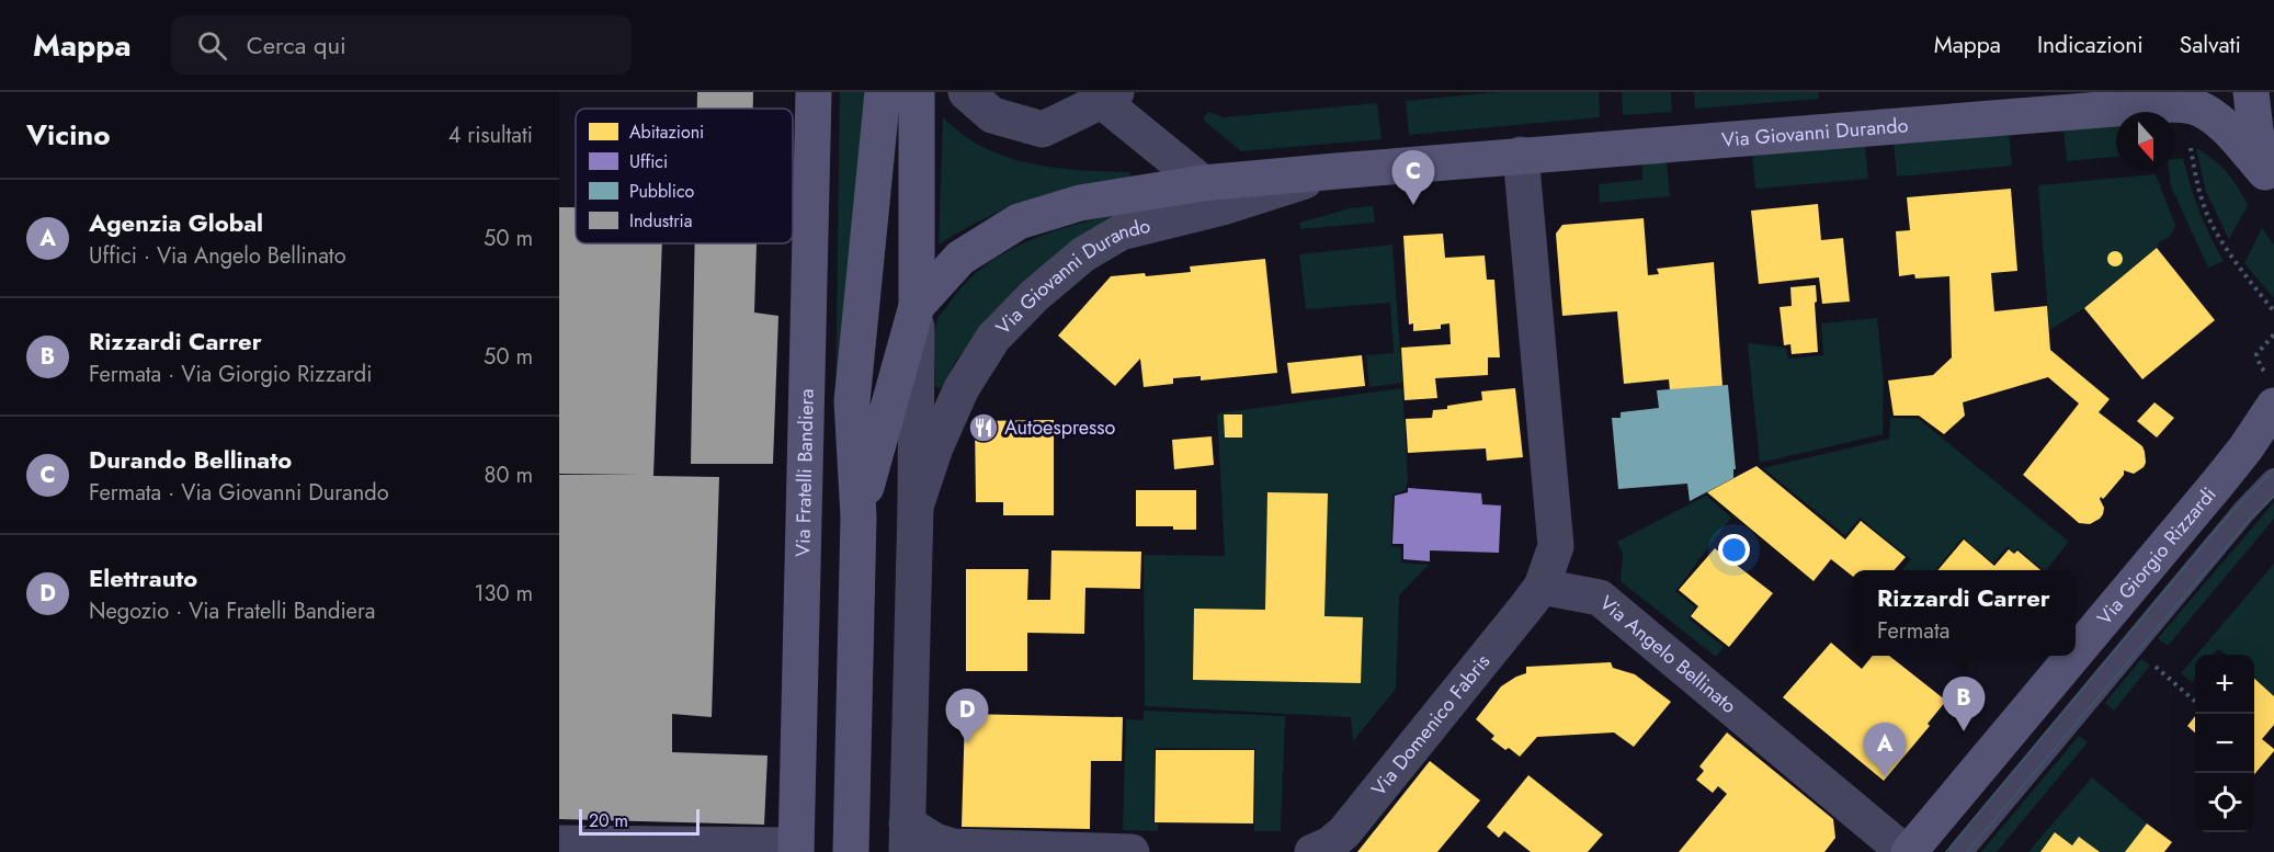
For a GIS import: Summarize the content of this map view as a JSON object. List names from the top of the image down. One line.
{"streets":{"street":["Via Giovanni Durando","Via Fratelli Bandiera","Via Giorgio Rizzardi","Via Angelo Bellinato","Via Domenico Fabris"]},"crossings":[["Via Angelo Bellinato","Via Domenico Fabris"]],"places":{"restaurant":["Autoespresso"]},"legend":["Abitazioni","Uffici","Pubblico","Industria"],"scale_bar":"20 m","north":"bottom","page":{"header":"Mappa","search":"Cerca qui","nav":["Mappa","Indicazioni","Salvati"],"heading":["Vicino","4 risultati"],"pins":["C","B","D","A"],"list":[{"mark":"A","name":"Agenzia Global","note":"Uffici · Via Angelo Bellinato","value":"50 m"},{"mark":"B","name":"Rizzardi Carrer","note":"Fermata · Via Giorgio Rizzardi","value":"50 m"},{"mark":"C","name":"Durando Bellinato","note":"Fermata · Via Giovanni Durando","value":"80 m"},{"mark":"D","name":"Elettrauto","note":"Negozio · Via Fratelli Bandiera","value":"130 m"}],"popup":["Rizzardi Carrer","Fermata"],"map_buttons":["+","−"],"scale":"20 m"}}
